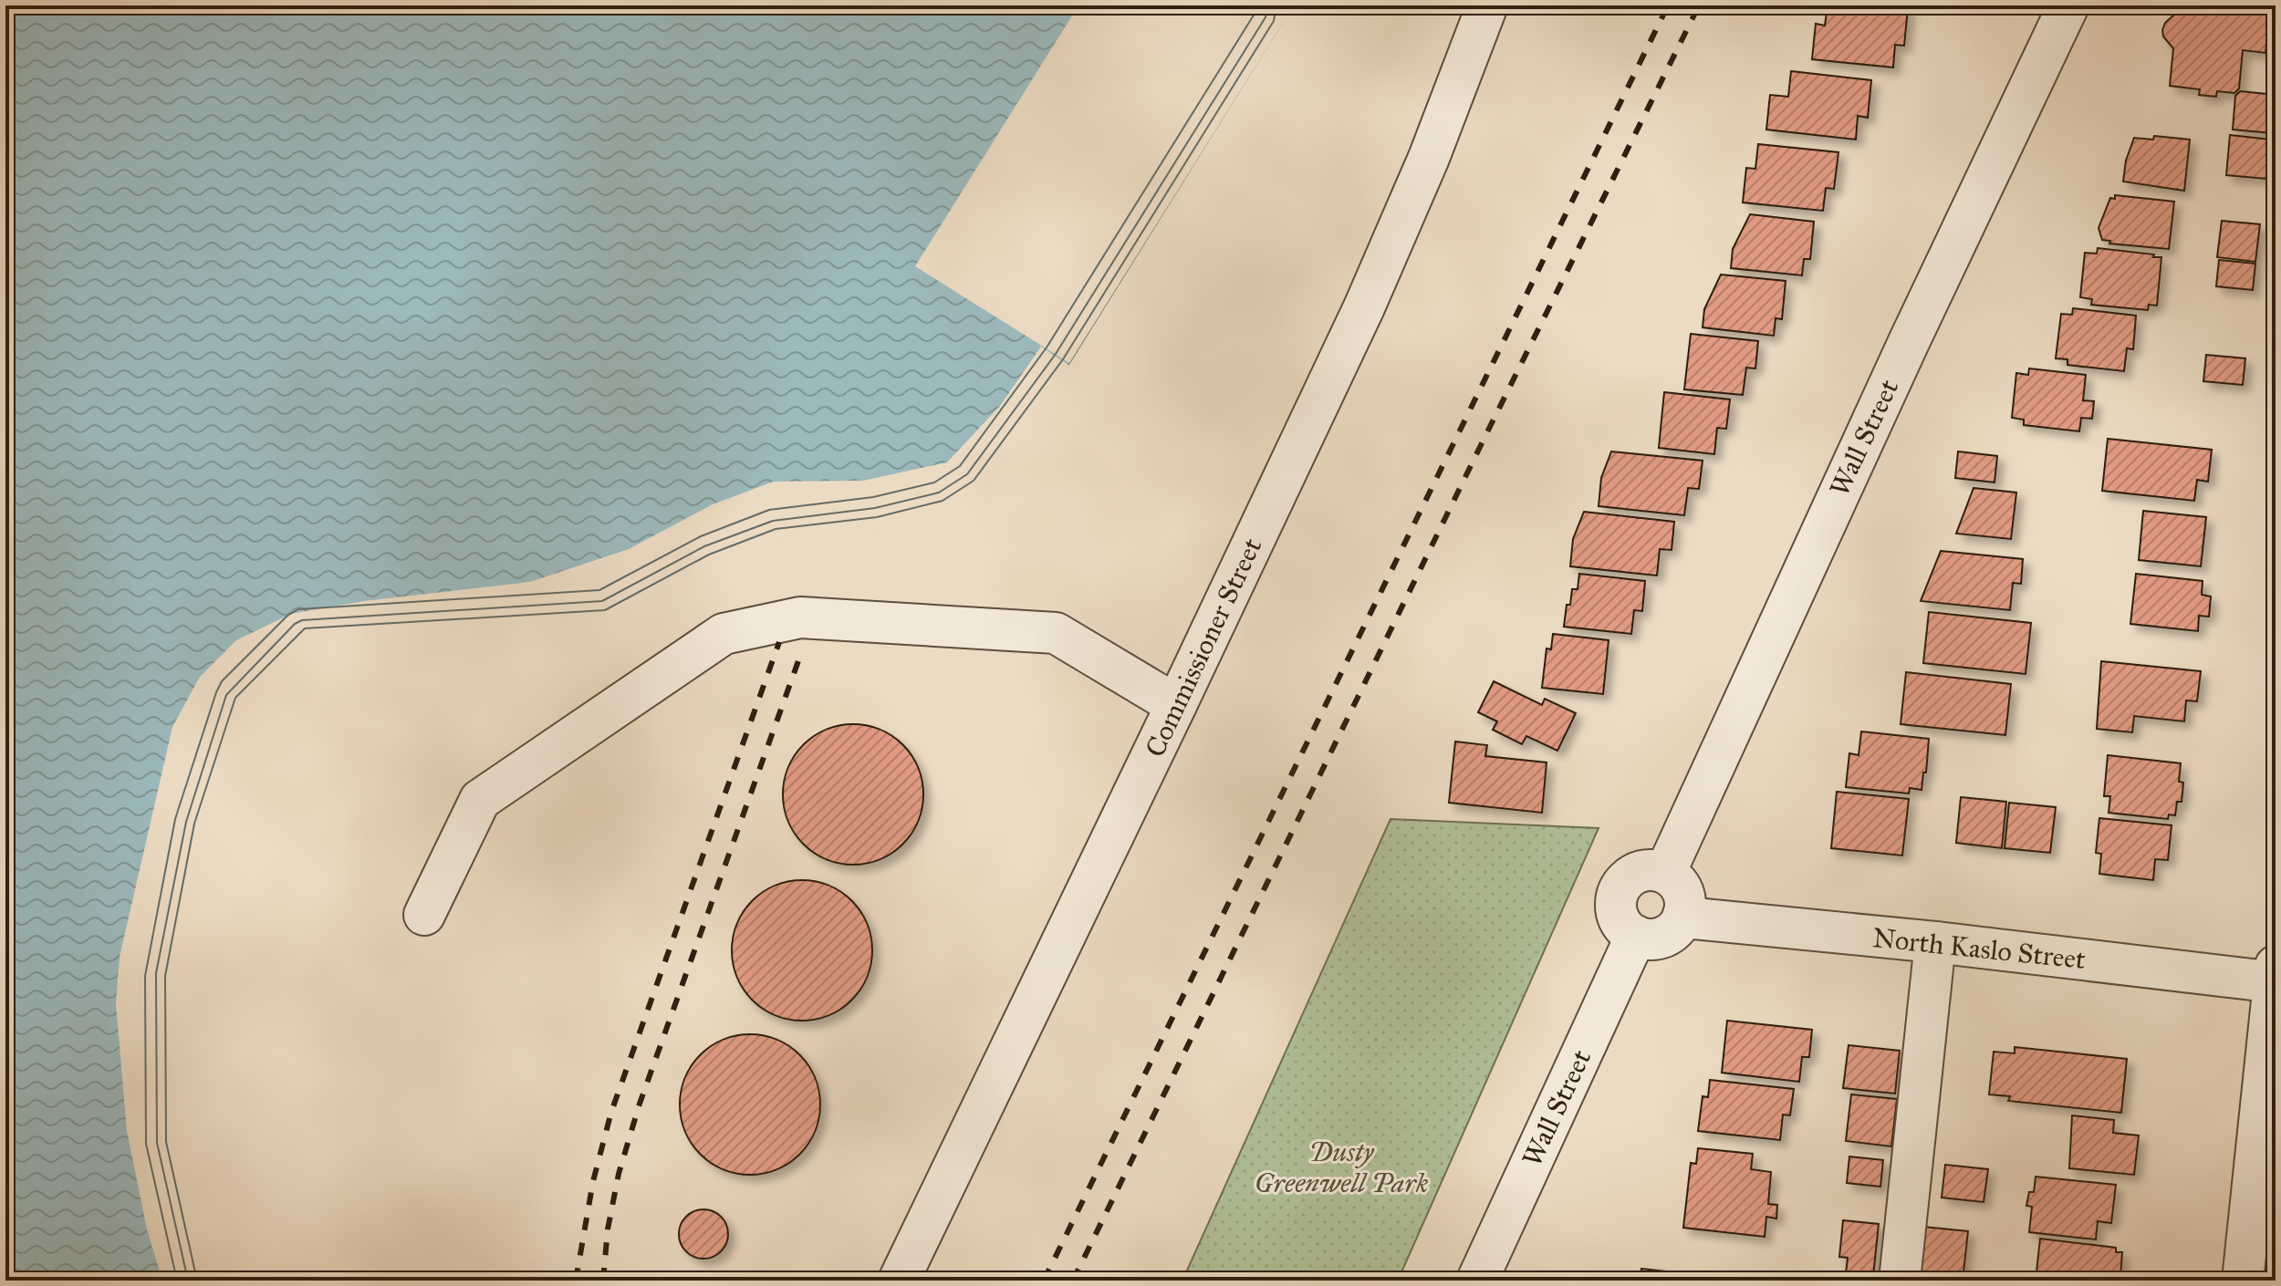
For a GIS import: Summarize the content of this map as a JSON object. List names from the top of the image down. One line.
{"streets":{"street":["Wall Street","Commissioner Street","North Kaslo Street"]},"crossings":[["Wall Street","North Kaslo Street"]],"parks":["Dusty Greenwell Park"]}
